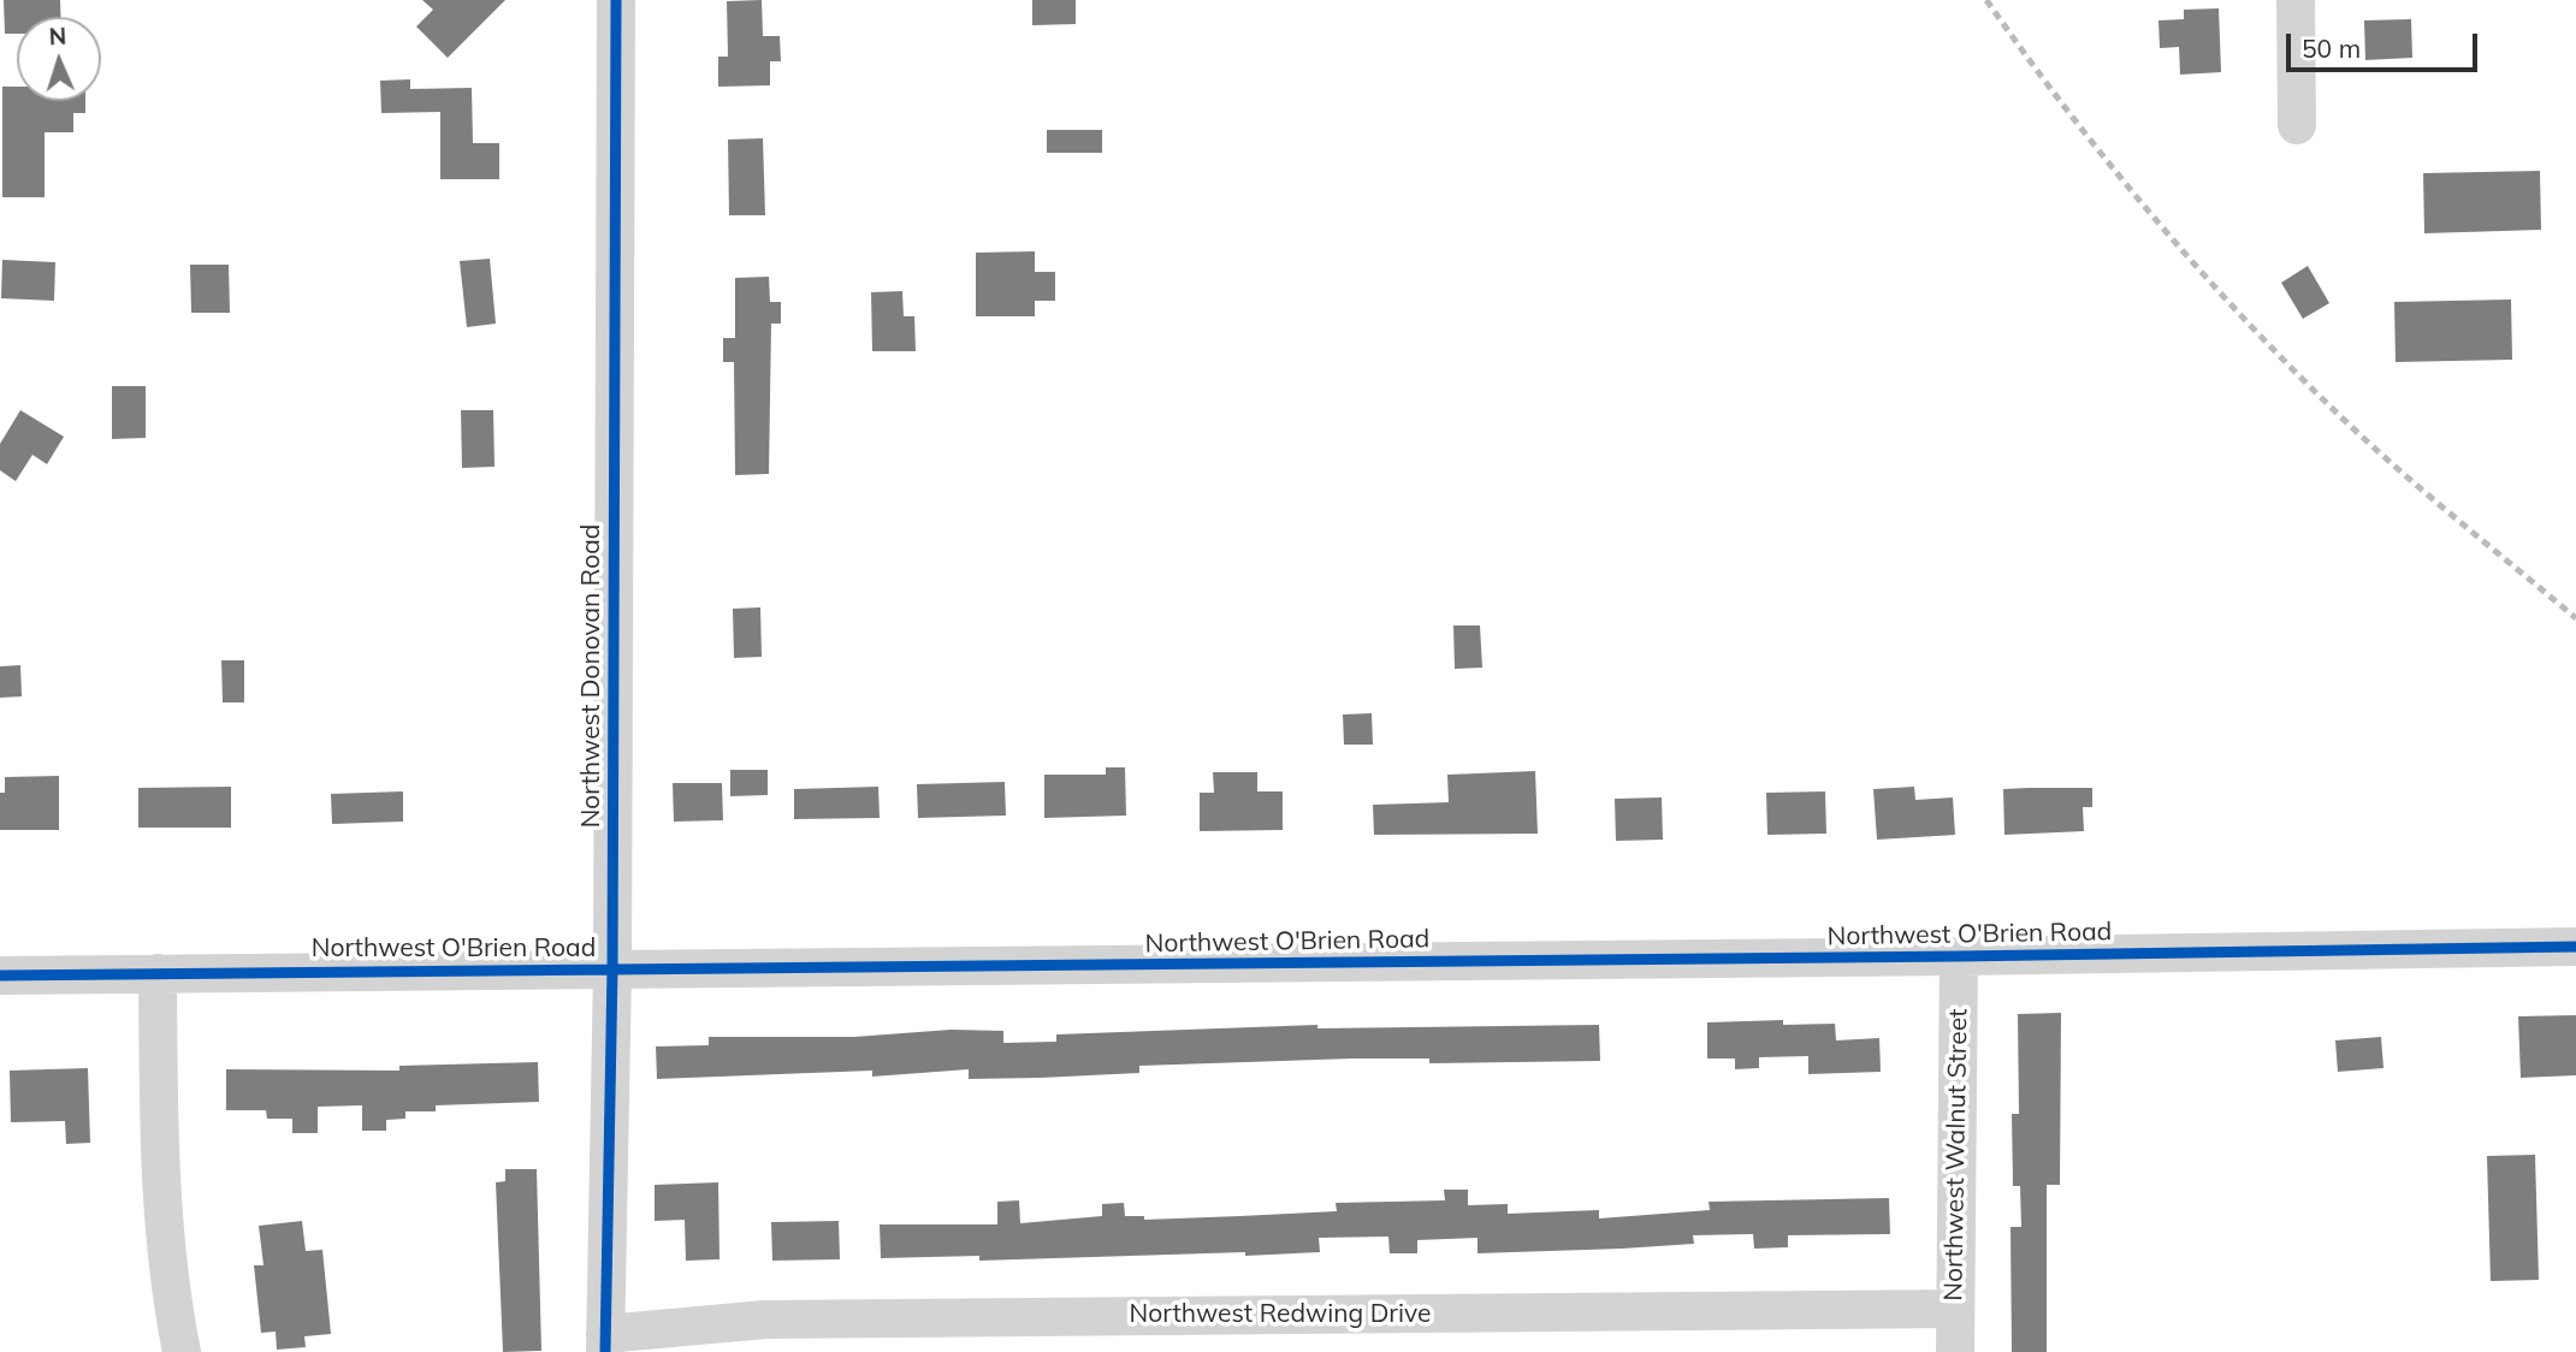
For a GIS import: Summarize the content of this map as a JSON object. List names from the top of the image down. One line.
{"streets":{"street":["Northwest Donovan Road","Northwest O'Brien Road","Northwest Walnut Street","Northwest Redwing Drive"]},"crossings":[["Northwest Donovan Road","Northwest O'Brien Road"],["Northwest Donovan Road","Northwest Redwing Drive"],["Northwest O'Brien Road","Northwest Walnut Street"],["Northwest Walnut Street","Northwest Redwing Drive"]],"scale_bar":"50 m","north":"top"}
